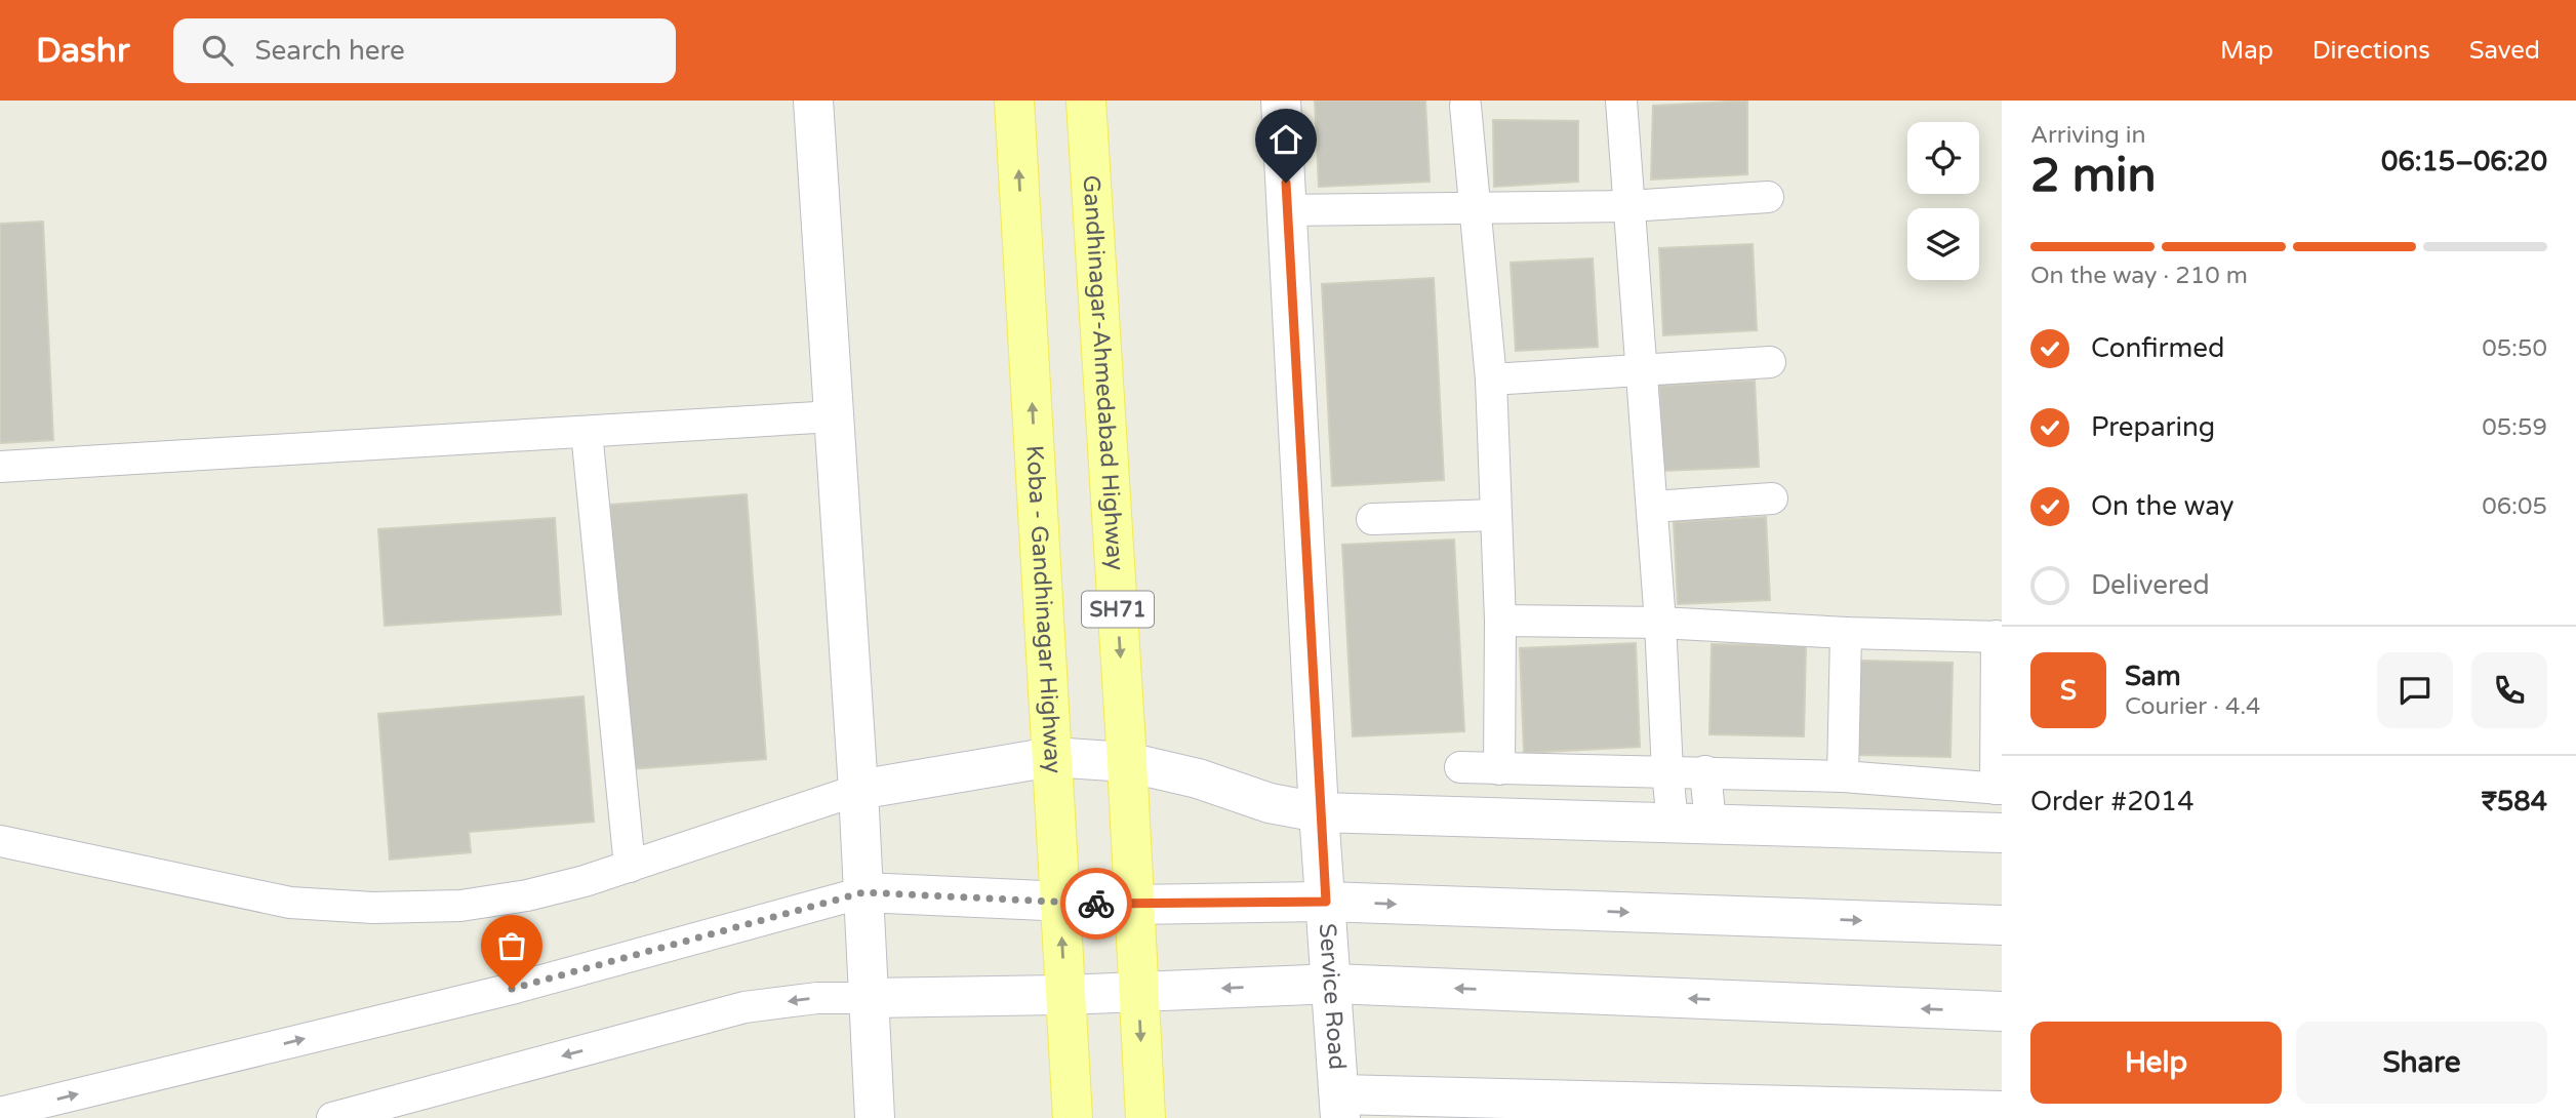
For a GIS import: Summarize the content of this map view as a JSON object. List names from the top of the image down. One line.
{"streets":{"main road":["Gandhinagar-Ahmedabad Highway","Koba - Gandhinagar Highway","SH71"],"street":["Service Road"]},"one_way":["Gandhinagar-Ahmedabad Highway","Koba - Gandhinagar Highway"],"page":{"header":"Dashr","search":"Search here","nav":["Map","Directions","Saved"],"heading":["2 min","Arriving in","06:15–06:20"],"panel":["Sam","Courier · 4.4","Order #2014","₹584"],"bar":"On the way · 210 m","list":[["Confirmed","05:50"],["Preparing","05:59"],["On the way","06:05"],"Delivered"],"round":"S","buttons":["Help","Share"]}}
